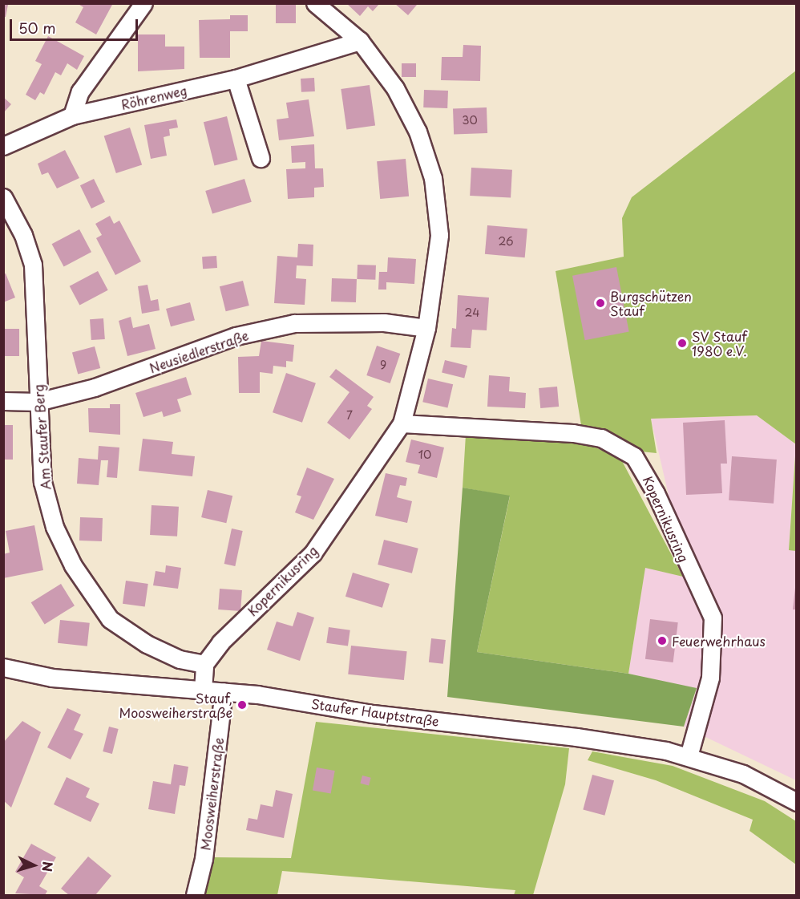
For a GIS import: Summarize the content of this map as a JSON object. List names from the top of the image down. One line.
{"streets":{"street":["Röhrenweg","Neusiedlerstraße","Am Staufer Berg","Kopernikusring","Staufer Hauptstraße","Moosweiherstraße"]},"crossings":[["Röhrenweg","Kopernikusring"],["Neusiedlerstraße","Am Staufer Berg"],["Neusiedlerstraße","Kopernikusring"],["Am Staufer Berg","Kopernikusring"],["Kopernikusring","Staufer Hauptstraße"],["Staufer Hauptstraße","Moosweiherstraße"]],"places":["Burgschützen Stauf","SV Stauf 1980 e.V.","Feuerwehrhaus","Stauf, Moosweiherstraße"],"house_numbers":["30","26","24","9","7","10"],"scale_bar":"50 m","north":"right"}
